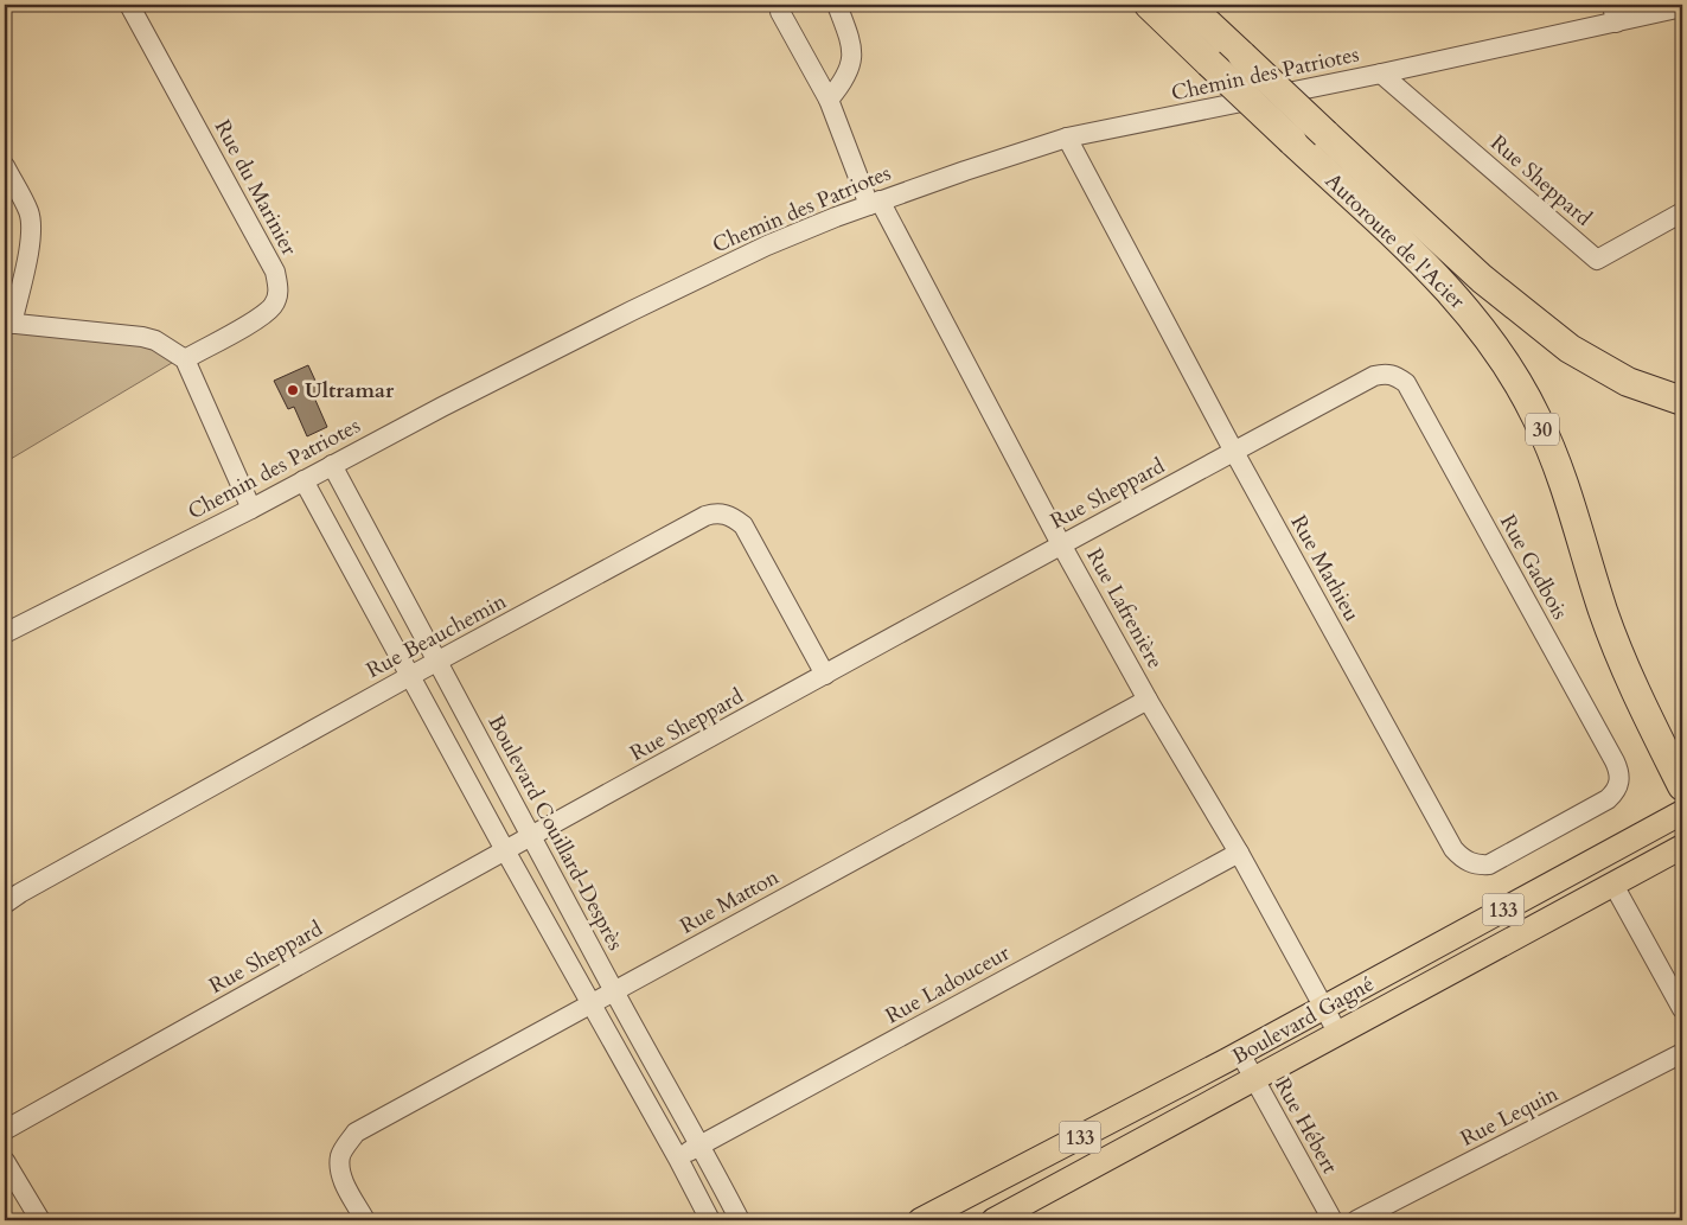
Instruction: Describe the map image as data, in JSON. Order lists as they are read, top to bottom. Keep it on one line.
{"streets":{"highway":["Autoroute de l'Acier","30"],"main road":["133","Boulevard Gagné"],"street":["Chemin des Patriotes","Rue Sheppard","Rue du Marinier","Rue Gadbois","Rue Mathieu","Rue Lafrenière","Rue Beauchemin","Boulevard Couillard-Desprès","Rue Matton","Rue Ladouceur","Rue Lequin","Rue Hébert"]},"crossings":[["Chemin des Patriotes","Rue Sheppard"],["Chemin des Patriotes","Rue Mathieu"],["Chemin des Patriotes","Rue Lafrenière"],["Chemin des Patriotes","Boulevard Couillard-Desprès"],["Rue Sheppard","Rue Gadbois"],["Rue Sheppard","Rue Mathieu"],["Rue Sheppard","Rue Lafrenière"],["Rue Sheppard","Rue Beauchemin"],["Rue Sheppard","Boulevard Couillard-Desprès"],["Rue Gadbois","Rue Mathieu"],["Rue Lafrenière","Rue Matton"],["Rue Lafrenière","Rue Ladouceur"],["Rue Lafrenière","Boulevard Gagné"],["Rue Beauchemin","Boulevard Couillard-Desprès"],["Boulevard Couillard-Desprès","Rue Matton"],["Boulevard Couillard-Desprès","Rue Ladouceur"],["Boulevard Gagné","Rue Hébert"]],"places":["Ultramar"]}
